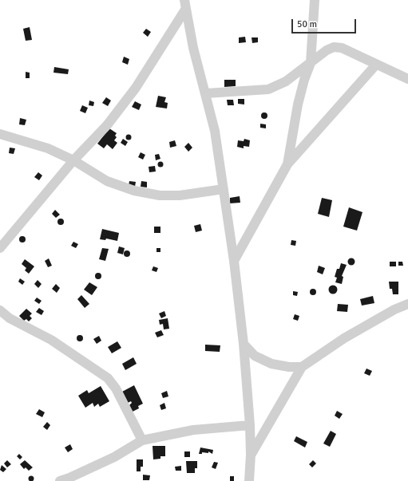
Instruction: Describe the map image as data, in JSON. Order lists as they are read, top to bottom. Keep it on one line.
{"scale_bar":"50 m"}
